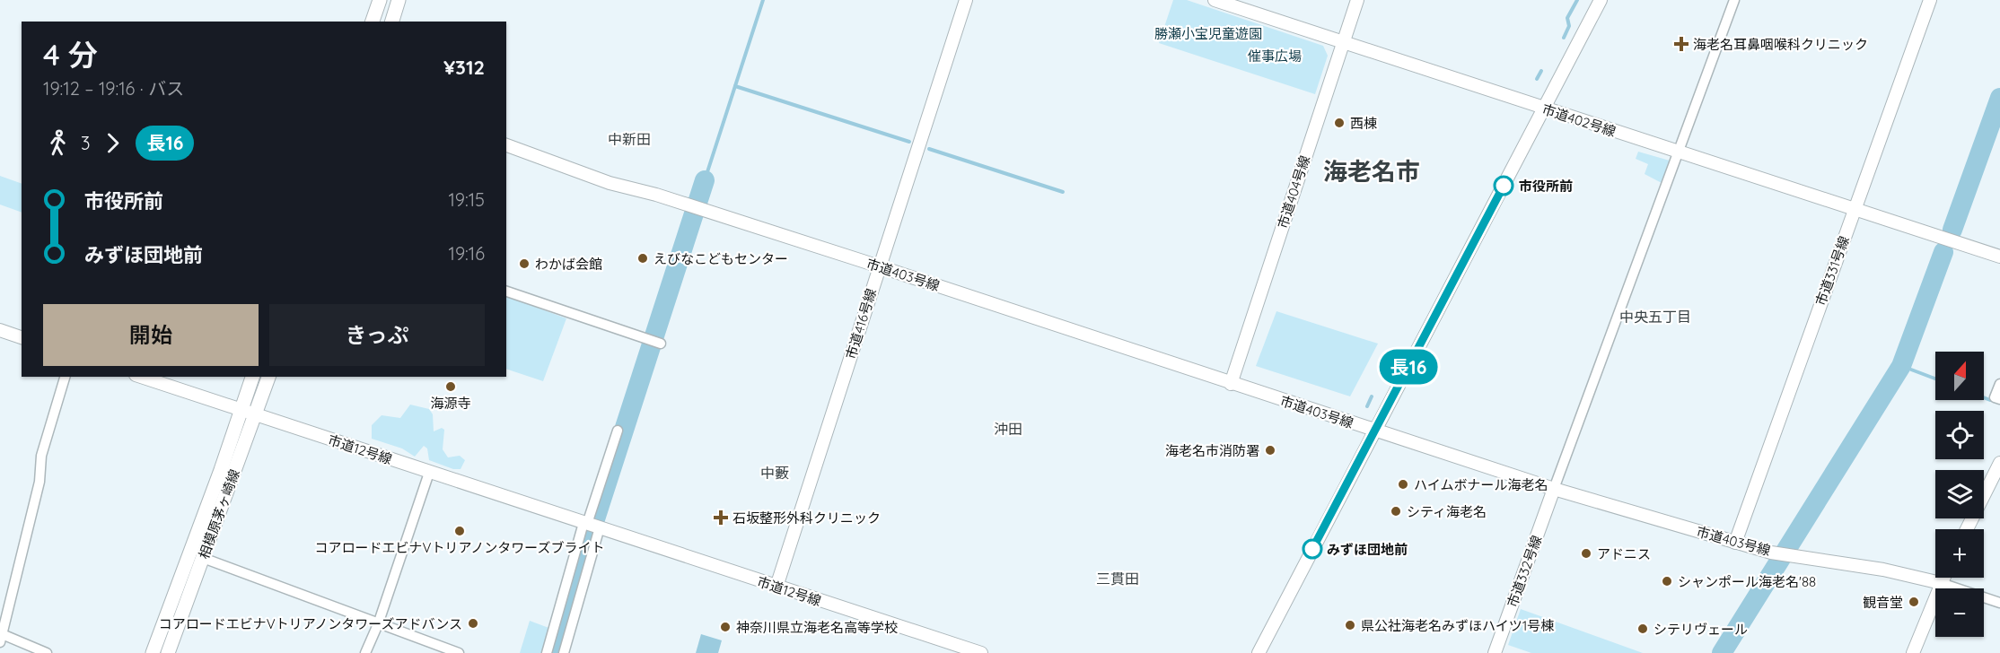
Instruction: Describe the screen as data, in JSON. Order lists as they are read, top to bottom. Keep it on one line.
{"streets":{"main road":["相模原茅ヶ崎線"],"street":["市道402号線","市道404号線","市道331号線","市道403号線","市道416号線","市道12号線","市道332号線"]},"crossings":[["市道402号線","市道404号線"],["市道402号線","市道331号線"],["市道404号線","市道403号線"],["市道331号線","市道403号線"],["市道403号線","市道416号線"],["市道403号線","市道332号線"],["市道416号線","市道12号線"],["市道12号線","相模原茅ヶ崎線"]],"districts":["中新田","海老名市","中央五丁目","沖田","中藪","三貫田"],"parks":["勝瀬小宝児童遊園","催事広場"],"places":{"health":["海老名耳鼻咽喉科クリニック","石坂整形外科クリニック"],"other":["西棟","市役所前","えびなこどもセンター","わかば会館","海源寺","海老名市消防署","ハイムボナール海老名","シティ海老名","コアロードエビナVトリアノンタワーズブライト","みずほ団地前","アドニス","シャンポール海老名'88","観音堂","コアロードエビナVトリアノンタワーズアドバンス","県公社海老名みずほハイツ1号棟","神奈川県立海老名高等学校","シテリヴェール"]},"lines":["bus line 長16"],"north":"top","page":{"on_map":"長16","heading":["4 分","19:12 – 19:16 · バス","¥312"],"legs":["3","長16"],"list":[{"name":"市役所前","value":"19:15"},{"name":"みずほ団地前","value":"19:16"}],"buttons":["開始","きっぷ"],"map_buttons":["+","−"]}}
